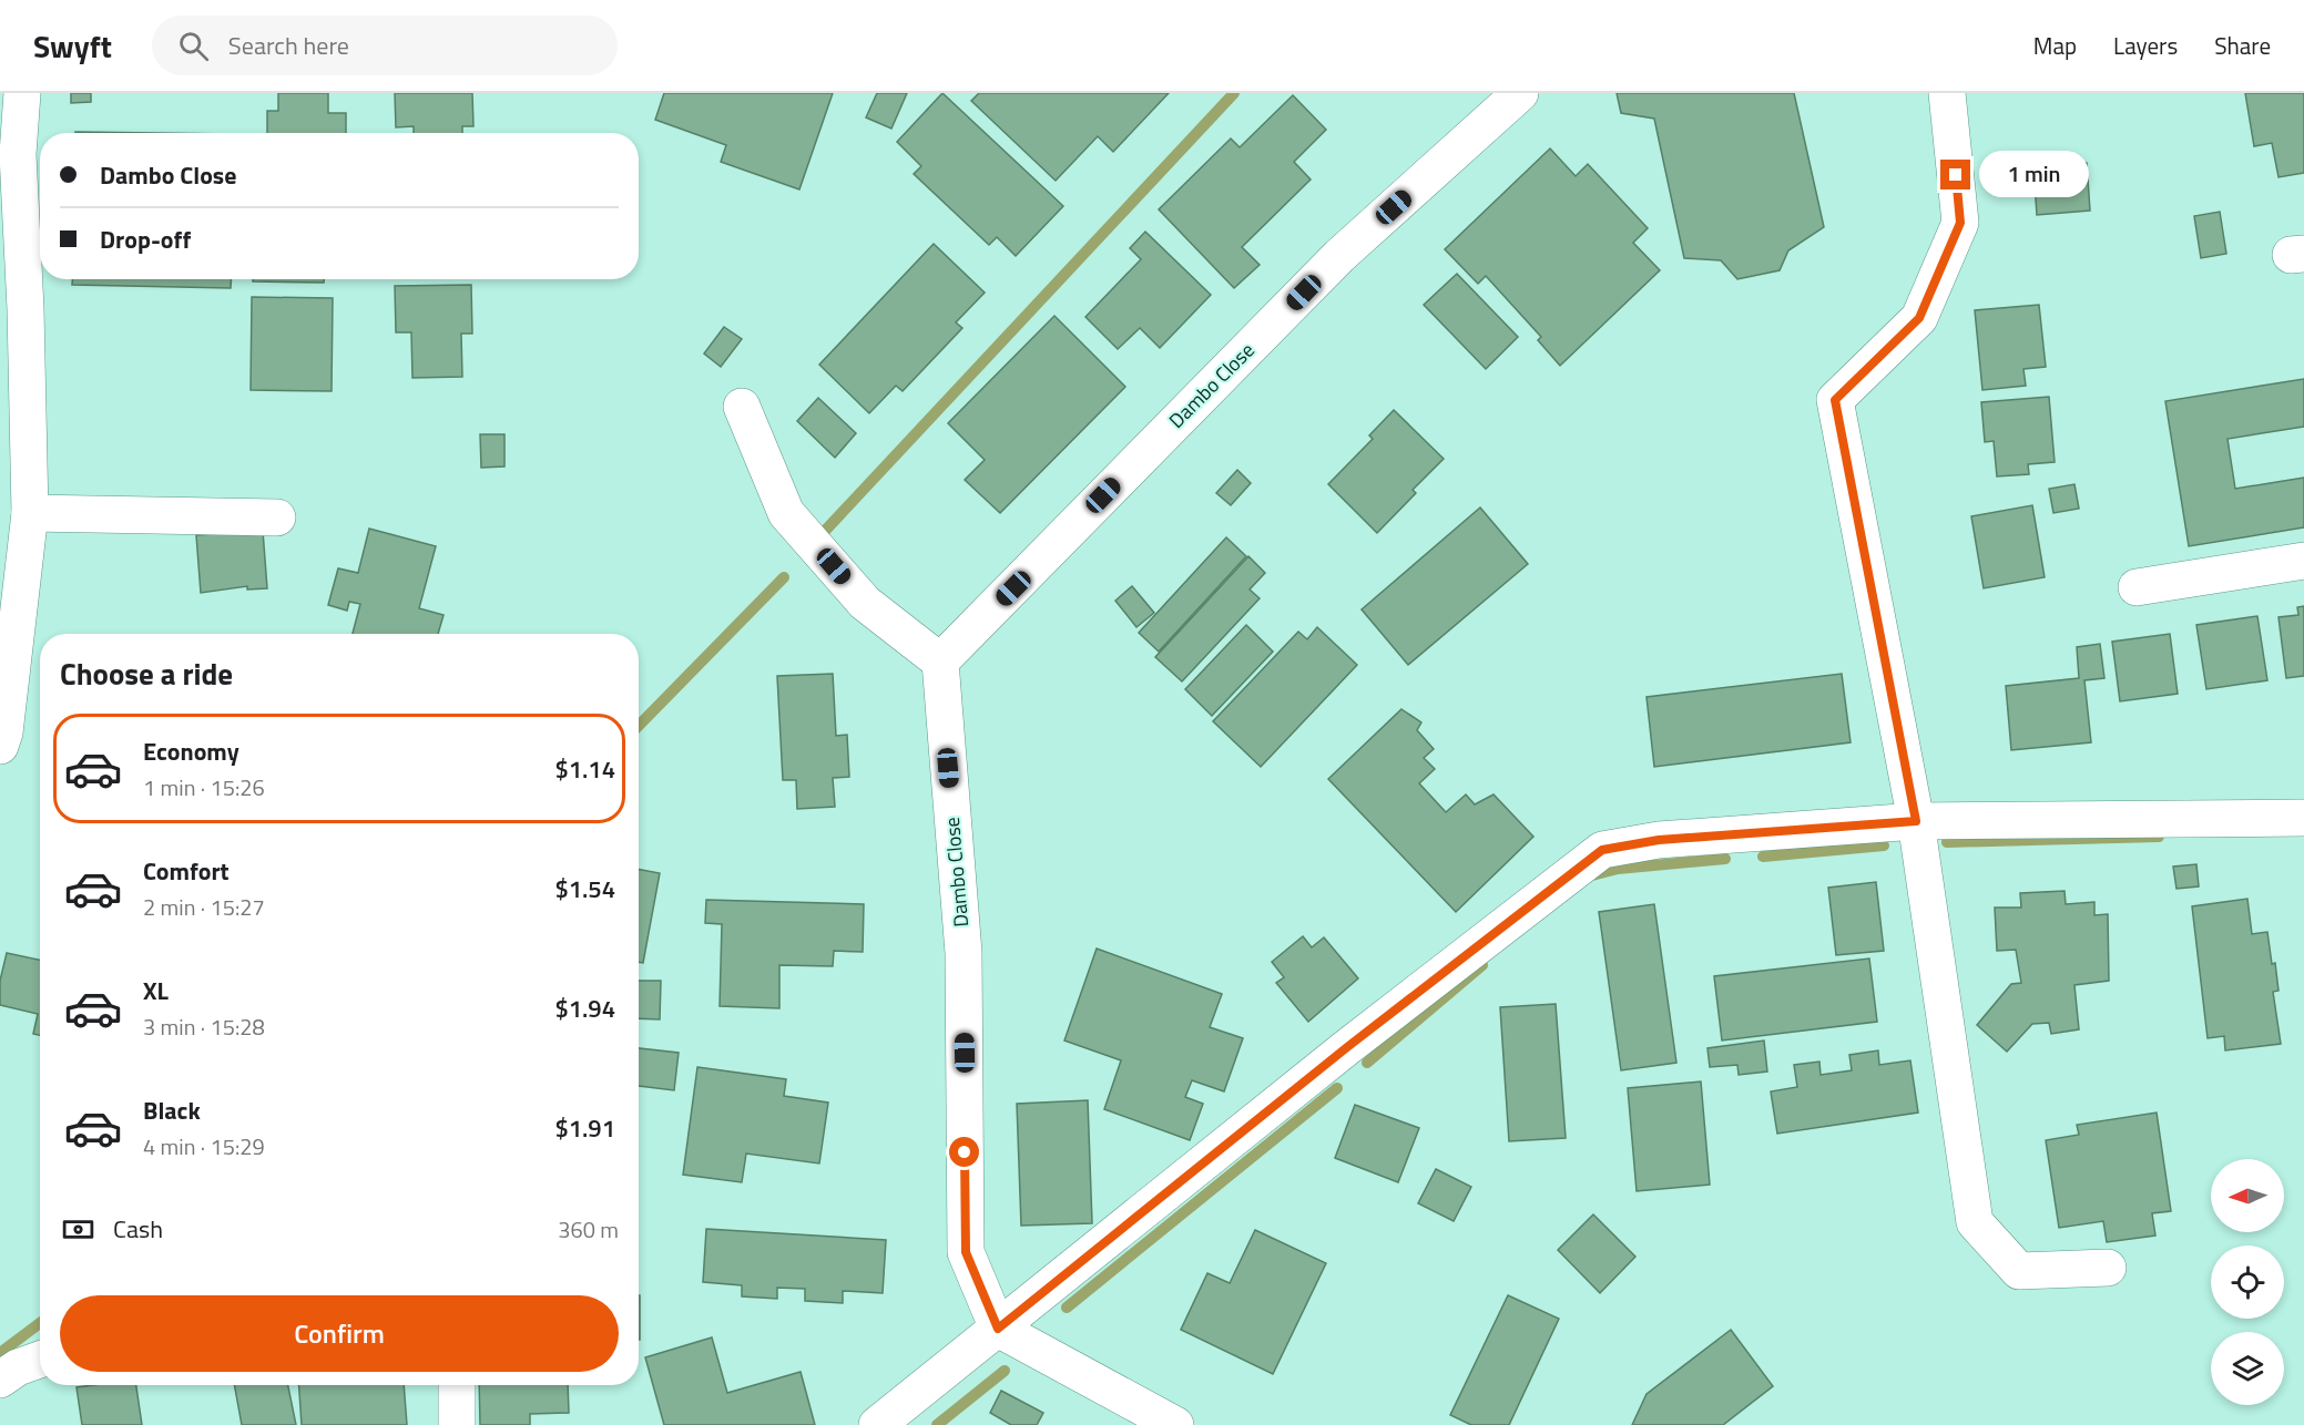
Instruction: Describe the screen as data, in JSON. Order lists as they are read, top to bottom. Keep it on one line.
{"streets":{"street":["Dambo Close"]},"north":"left","page":{"header":"Swyft","search":"Search here","nav":["Map","Layers","Share"],"banner":["Dambo Close","Drop-off"],"bubble":"1 min","heading":"Choose a ride","list":[{"name":"Economy","note":"1 min · 15:26","value":"$1.14"},{"name":"Comfort","note":"2 min · 15:27","value":"$1.54"},{"name":"XL","note":"3 min · 15:28","value":"$1.94"},{"name":"Black","note":"4 min · 15:29","value":"$1.91"}],"pay":["Cash","360 m"],"buttons":"Confirm"}}
